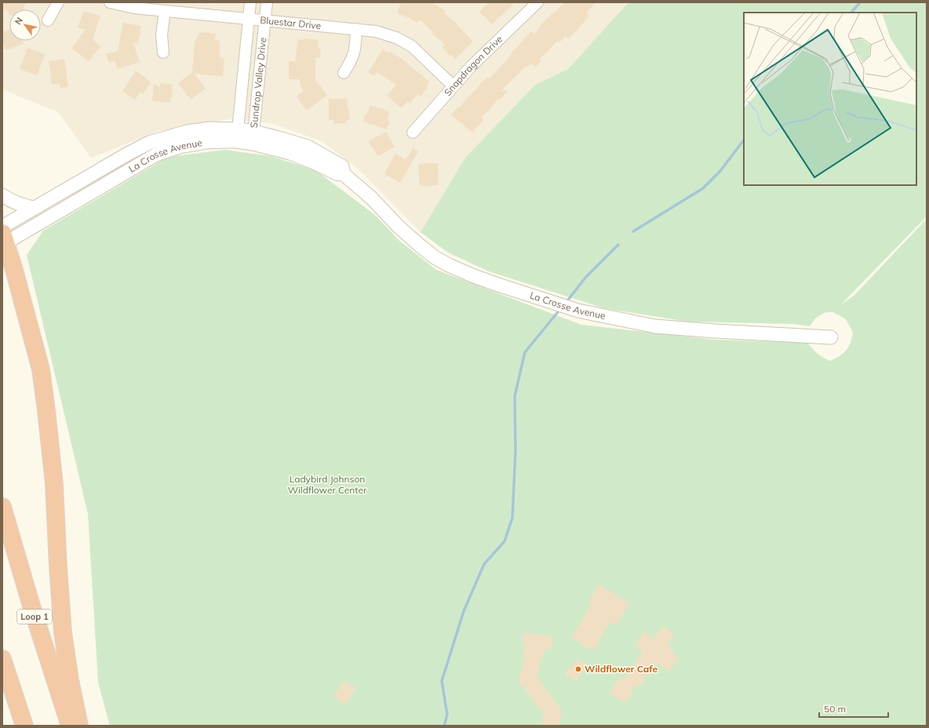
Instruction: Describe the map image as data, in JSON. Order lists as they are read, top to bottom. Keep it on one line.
{"streets":{"highway":["Loop 1"],"street":["Bluestar Drive","Snapdragon Drive","Sundrop Valley Drive","La Crosse Avenue"]},"crossings":[["Bluestar Drive","Snapdragon Drive"],["Bluestar Drive","Sundrop Valley Drive"],["Sundrop Valley Drive","La Crosse Avenue"]],"parks":["Ladybird Johnson Wildflower Center"],"places":["Wildflower Cafe"],"scale_bar":"50 m","north":"top left"}
